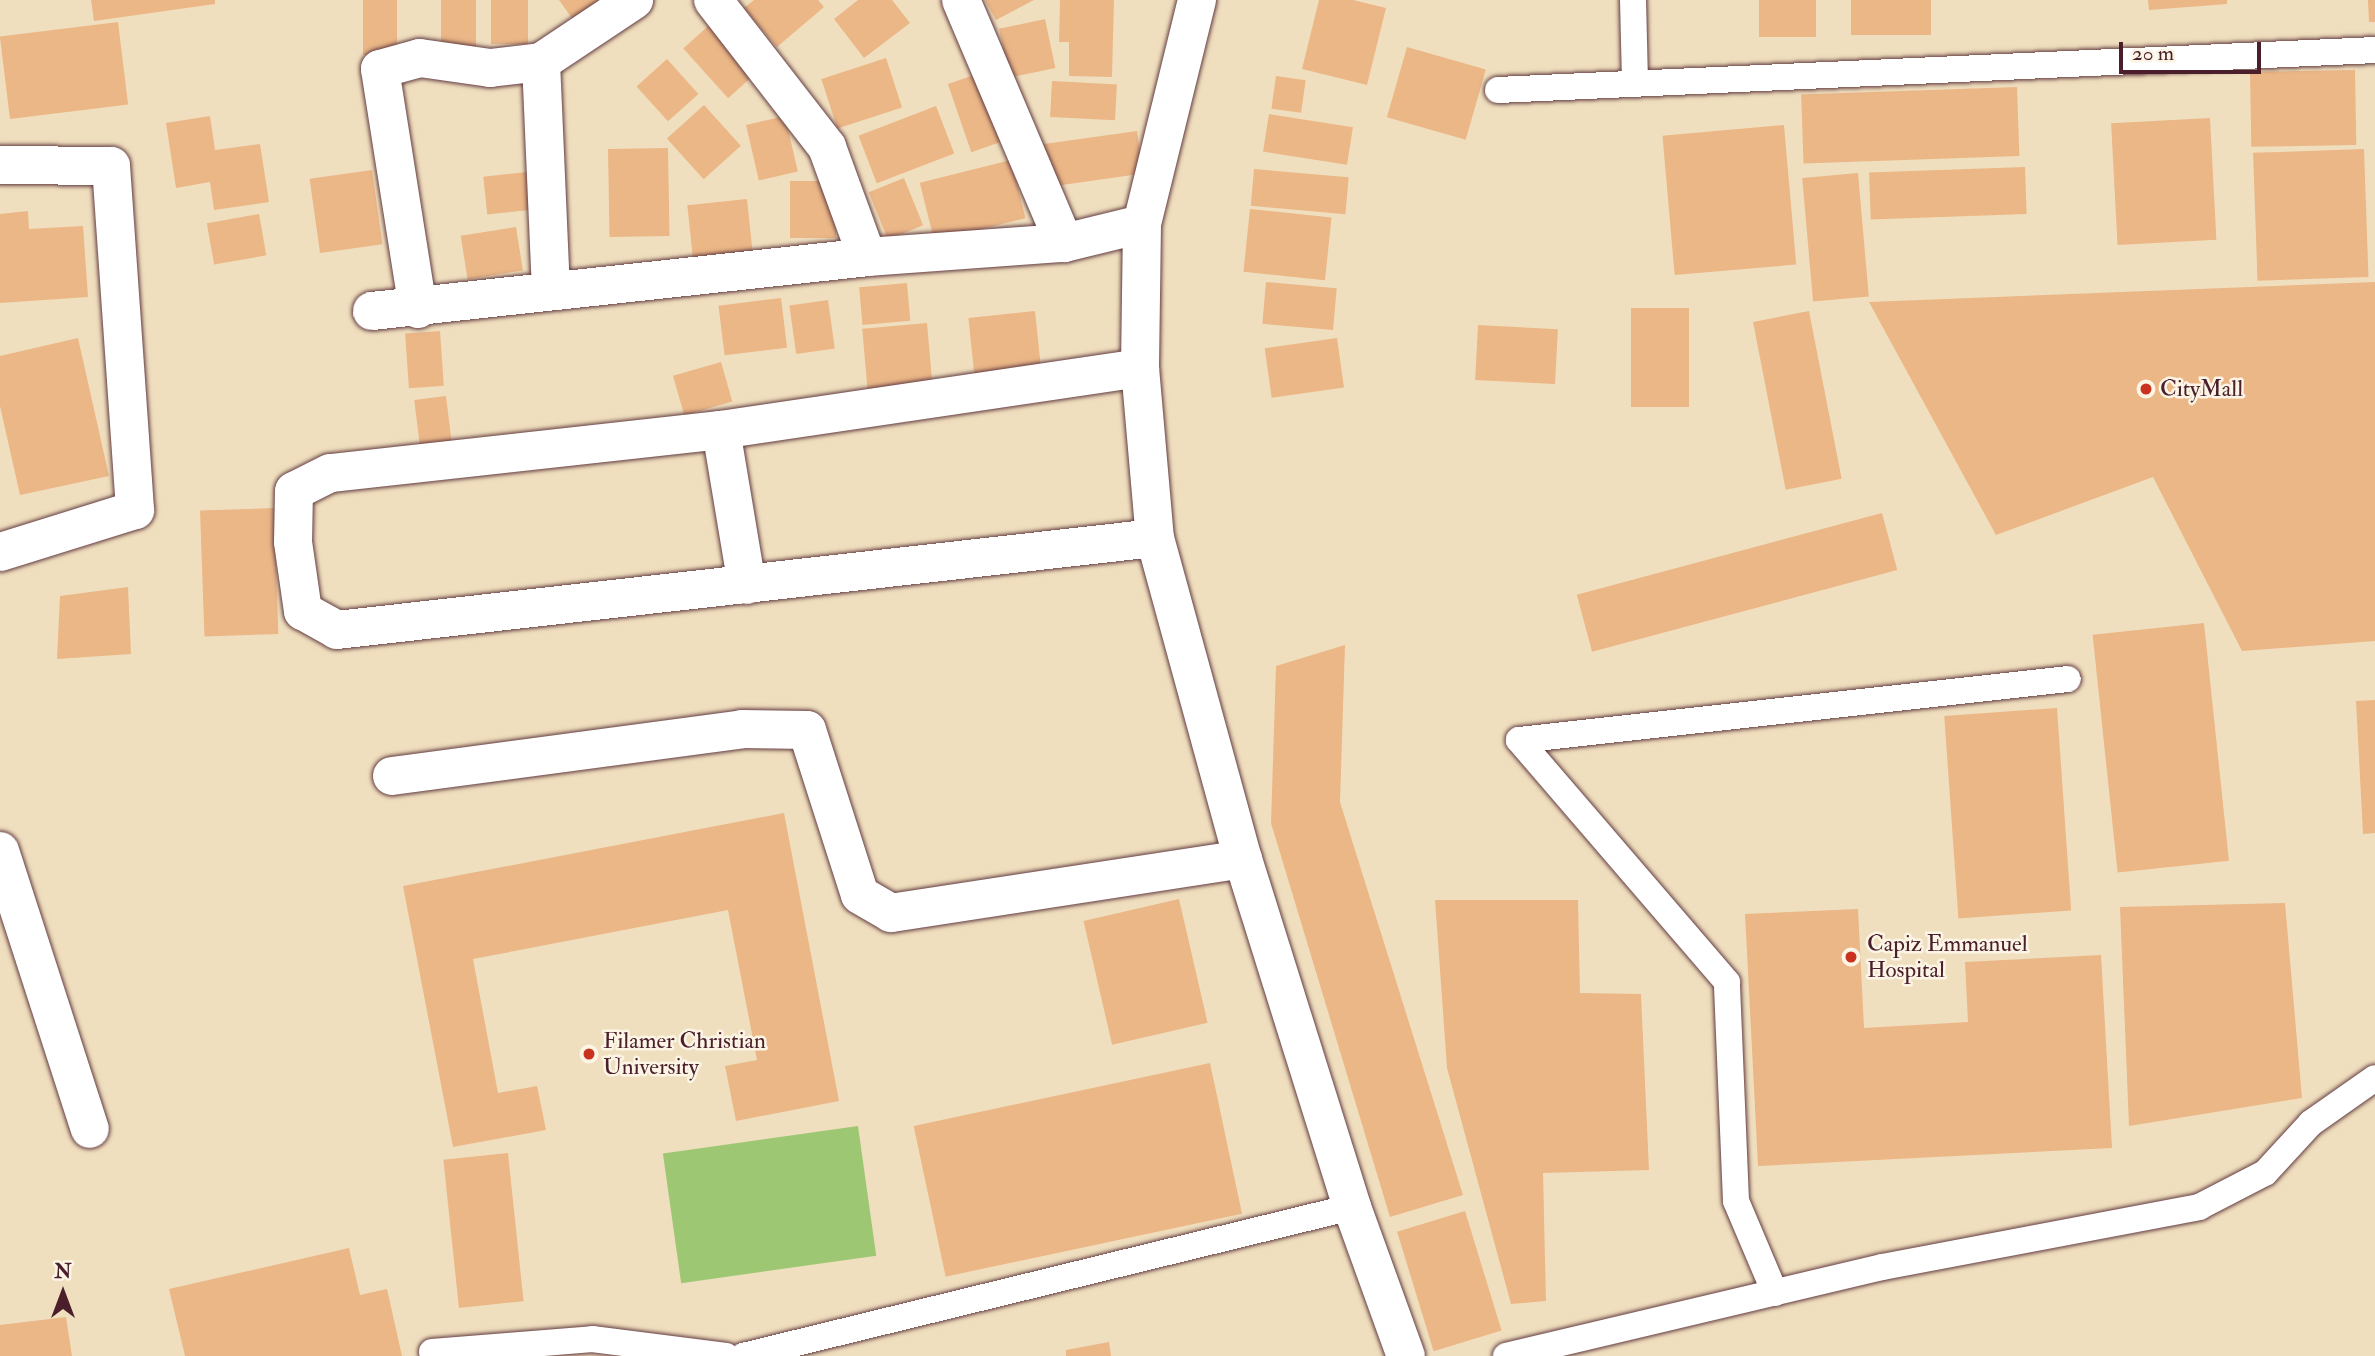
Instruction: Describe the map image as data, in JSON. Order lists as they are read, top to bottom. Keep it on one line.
{"places":["CityMall","Capiz Emmanuel Hospital","Filamer Christian University"],"scale_bar":"20 m","north":"top"}
